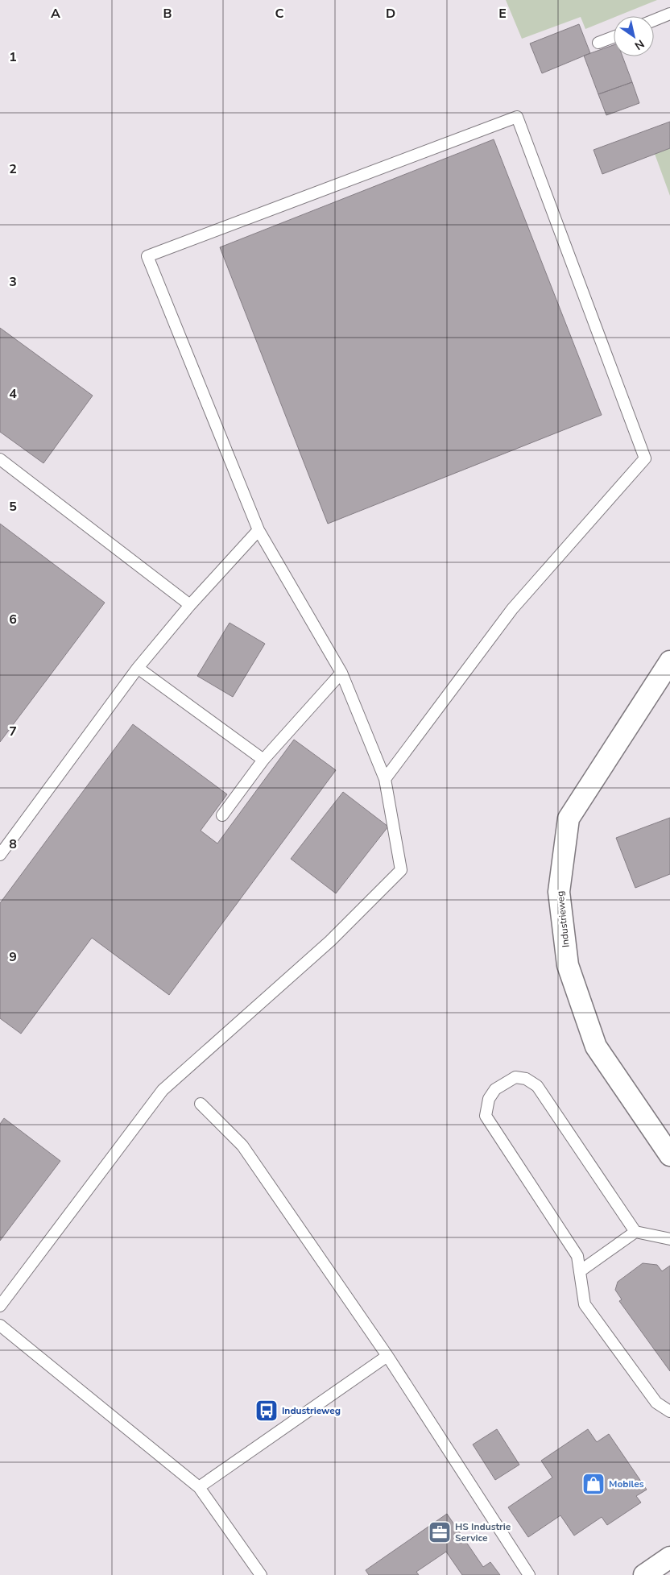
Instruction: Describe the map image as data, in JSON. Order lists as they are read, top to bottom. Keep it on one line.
{"streets":{"street":["Industrieweg"]},"places":{"bus stop":["Industrieweg"],"shop":["Mobiles"],"office":["HS Industrie Service"]},"north":"bottom right","grid":{"columns":["A","B","C","D","E"],"rows":["1","2","3","4","5","6","7","8","9"]}}
